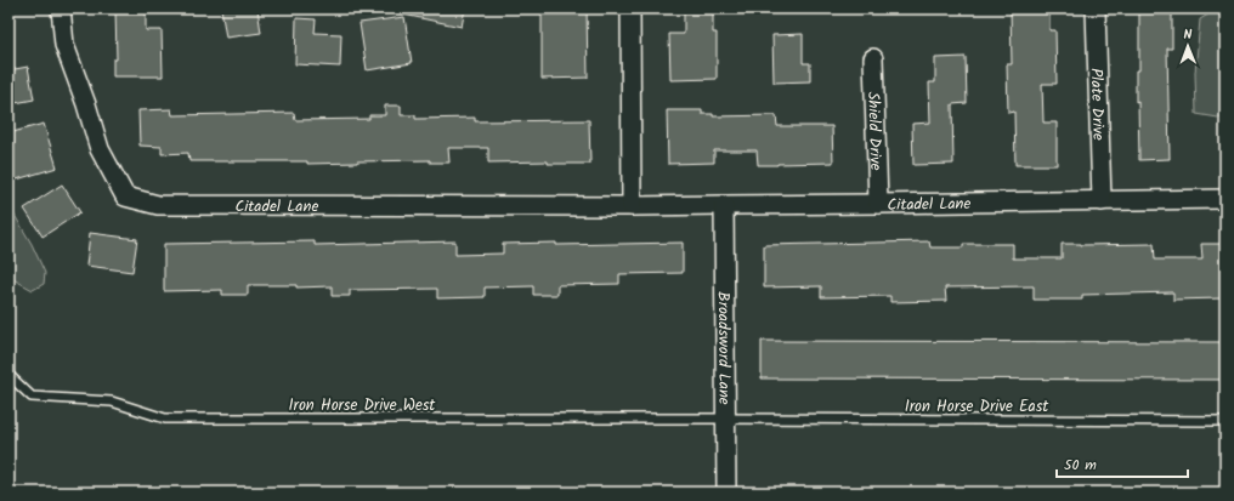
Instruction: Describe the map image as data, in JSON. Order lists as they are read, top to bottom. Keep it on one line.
{"streets":{"street":["Plate Drive","Shield Drive","Citadel Lane","Broadsword Lane"],"lane":["Iron Horse Drive West","Iron Horse Drive East"]},"crossings":[["Plate Drive","Citadel Lane"],["Shield Drive","Citadel Lane"],["Citadel Lane","Broadsword Lane"],["Broadsword Lane","Iron Horse Drive West"],["Broadsword Lane","Iron Horse Drive East"],["Iron Horse Drive West","Iron Horse Drive East"]],"scale_bar":"50 m","north":"top"}
